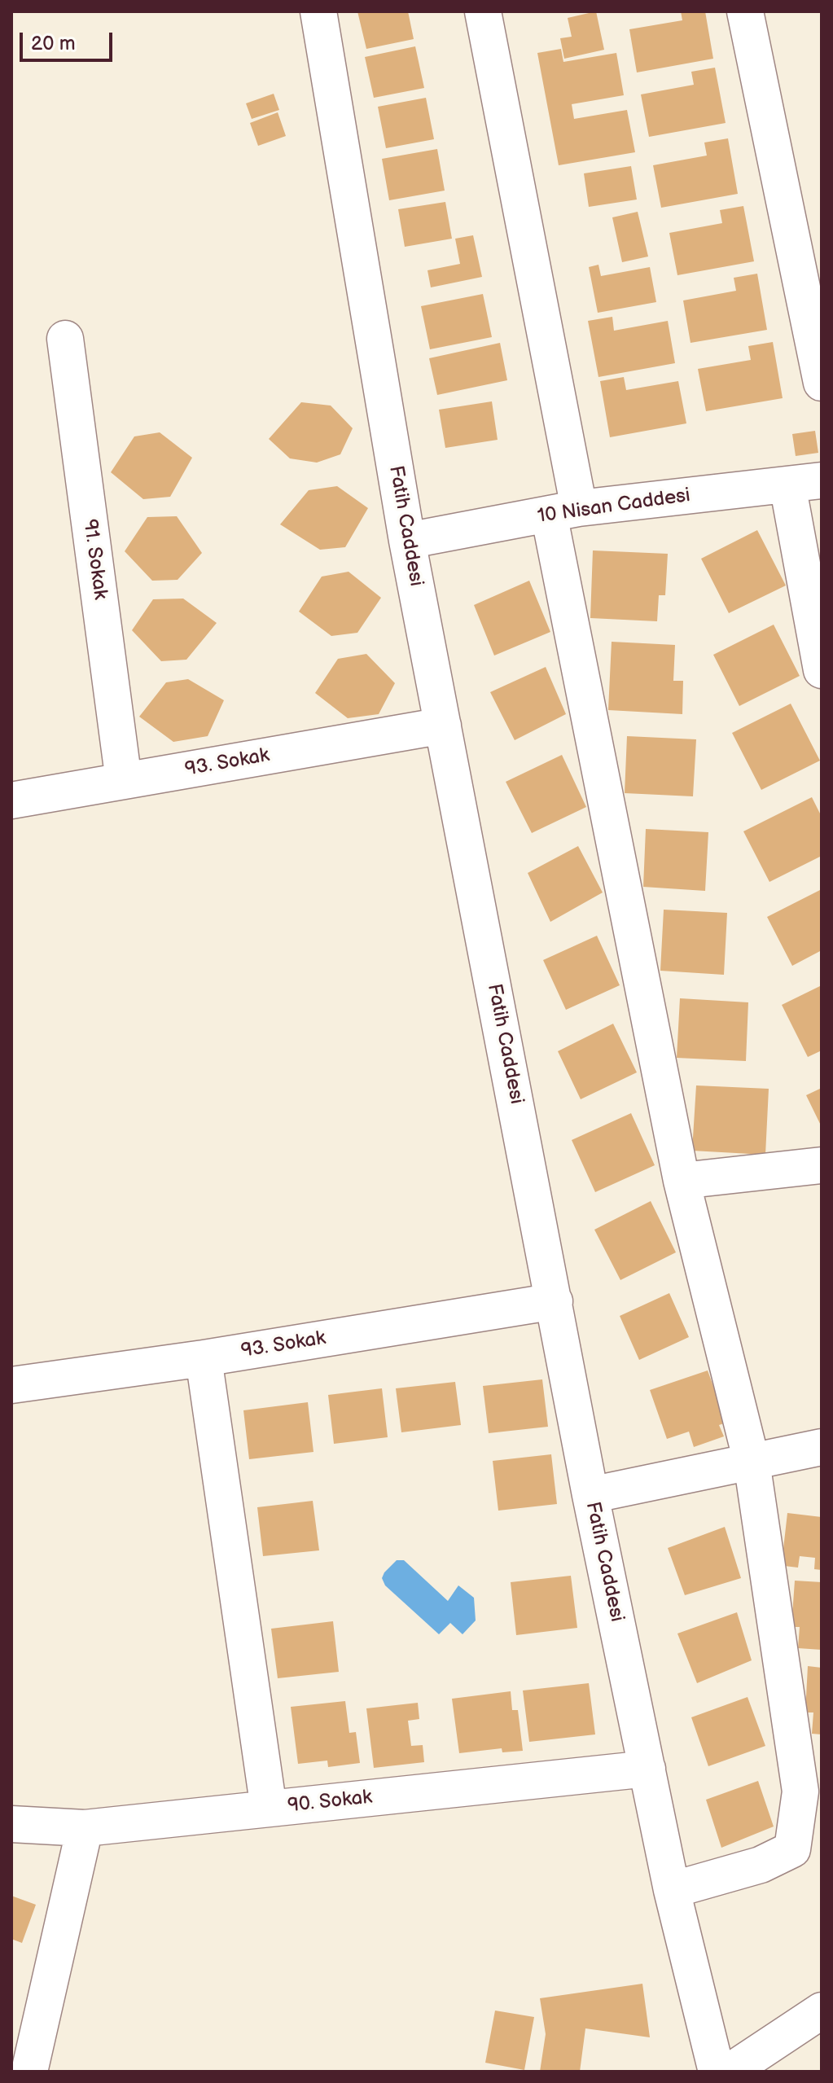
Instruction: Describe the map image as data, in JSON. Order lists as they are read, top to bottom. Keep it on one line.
{"streets":{"street":["10 Nisan Caddesi","Fatih Caddesi","91. Sokak","93. Sokak","90. Sokak"]},"crossings":[["10 Nisan Caddesi","Fatih Caddesi"],["Fatih Caddesi","93. Sokak"],["Fatih Caddesi","90. Sokak"],["91. Sokak","93. Sokak"]],"scale_bar":"20 m"}
